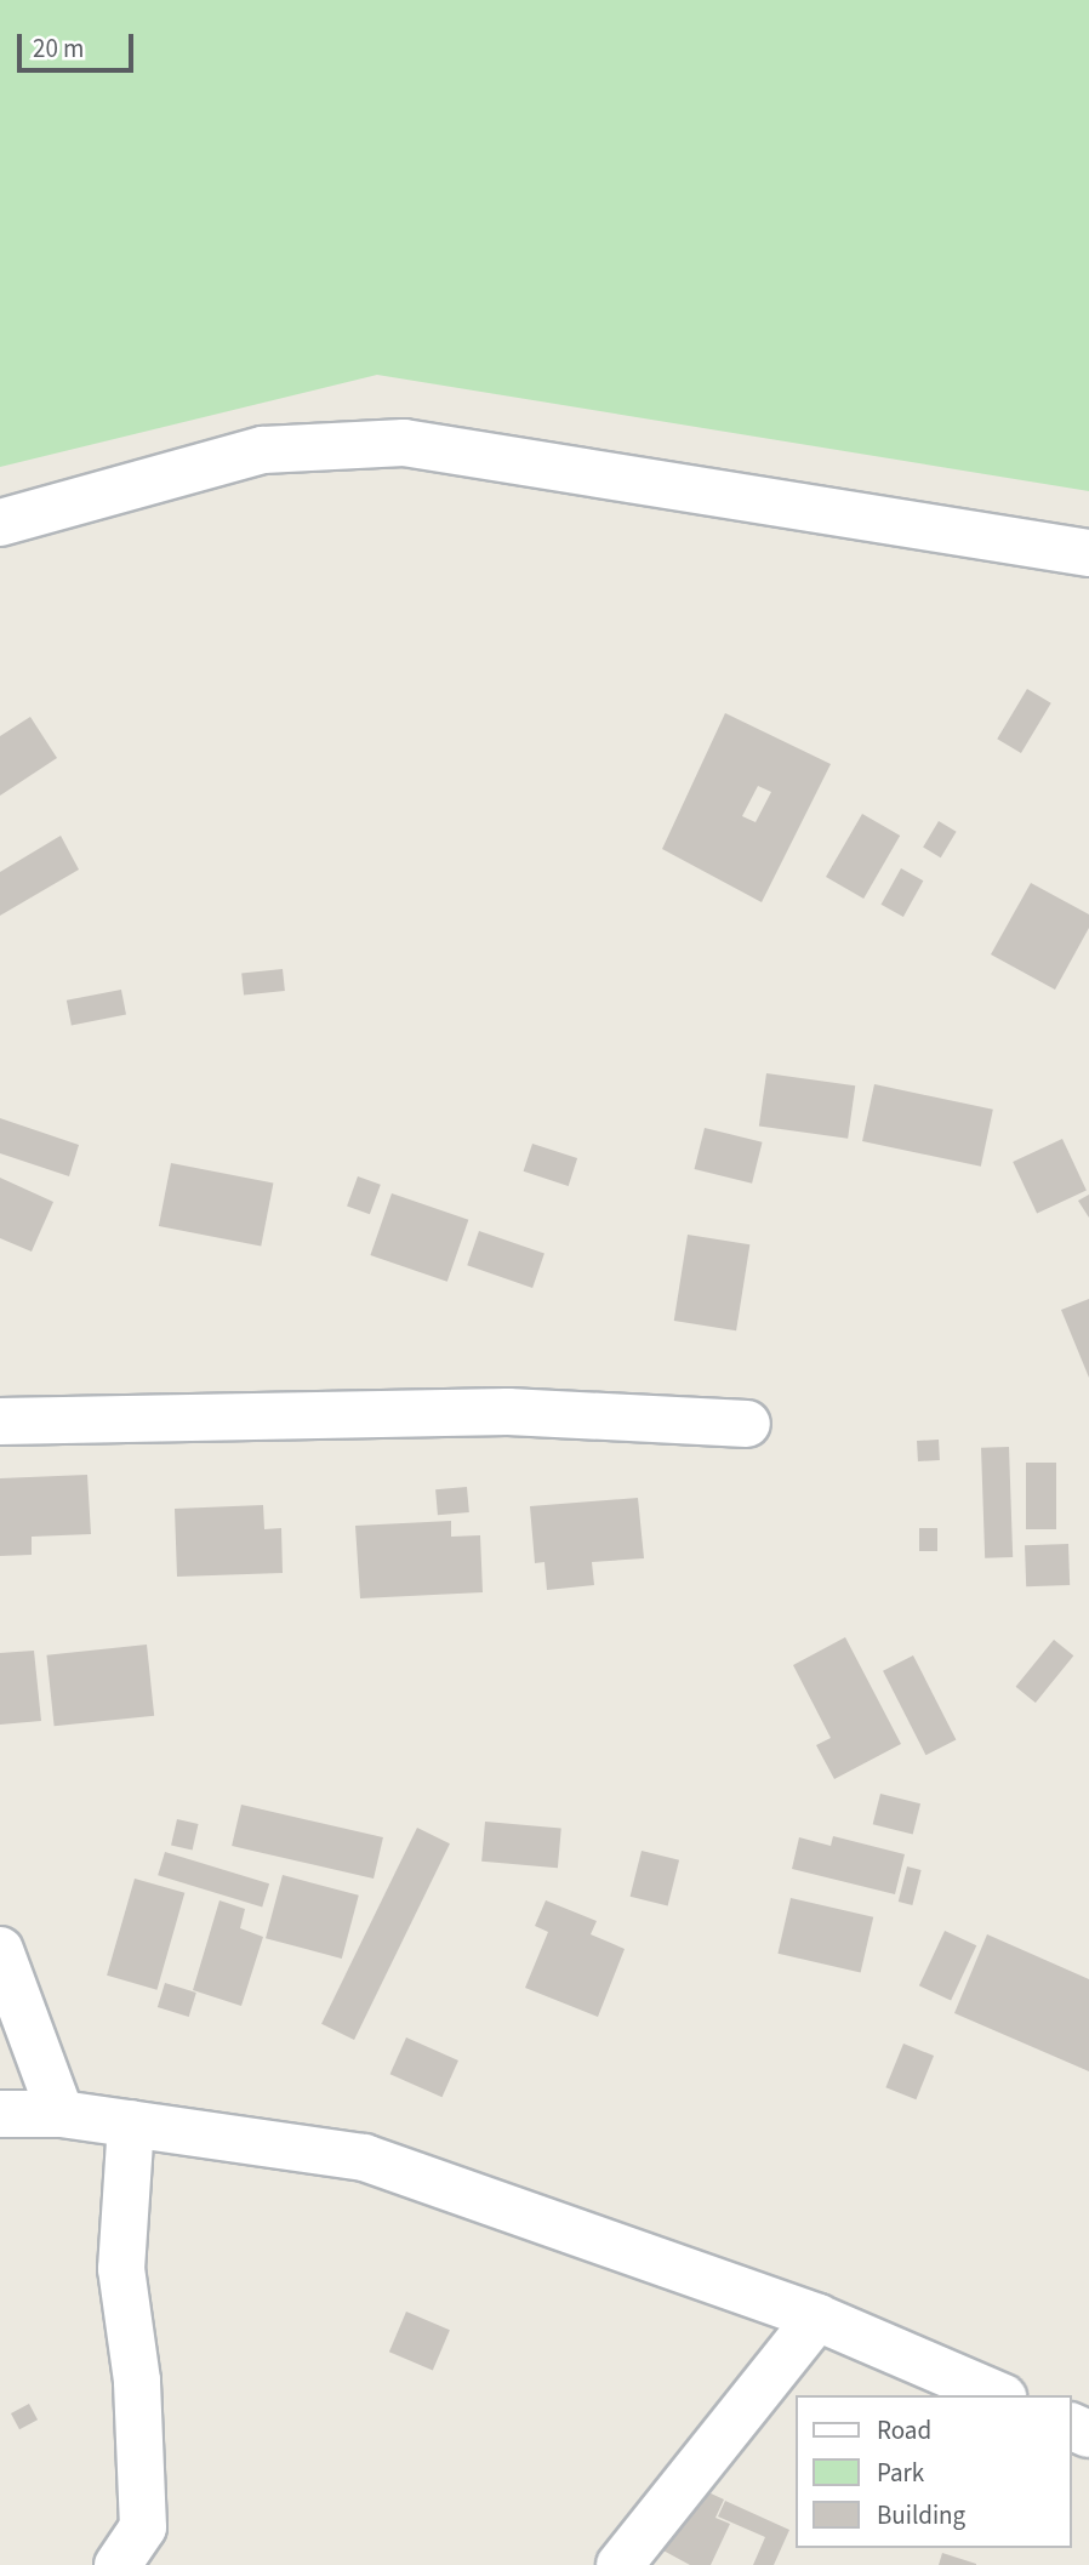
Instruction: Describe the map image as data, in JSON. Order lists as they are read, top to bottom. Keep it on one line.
{"legend":["Road","Park","Building"],"scale_bar":"20 m"}
